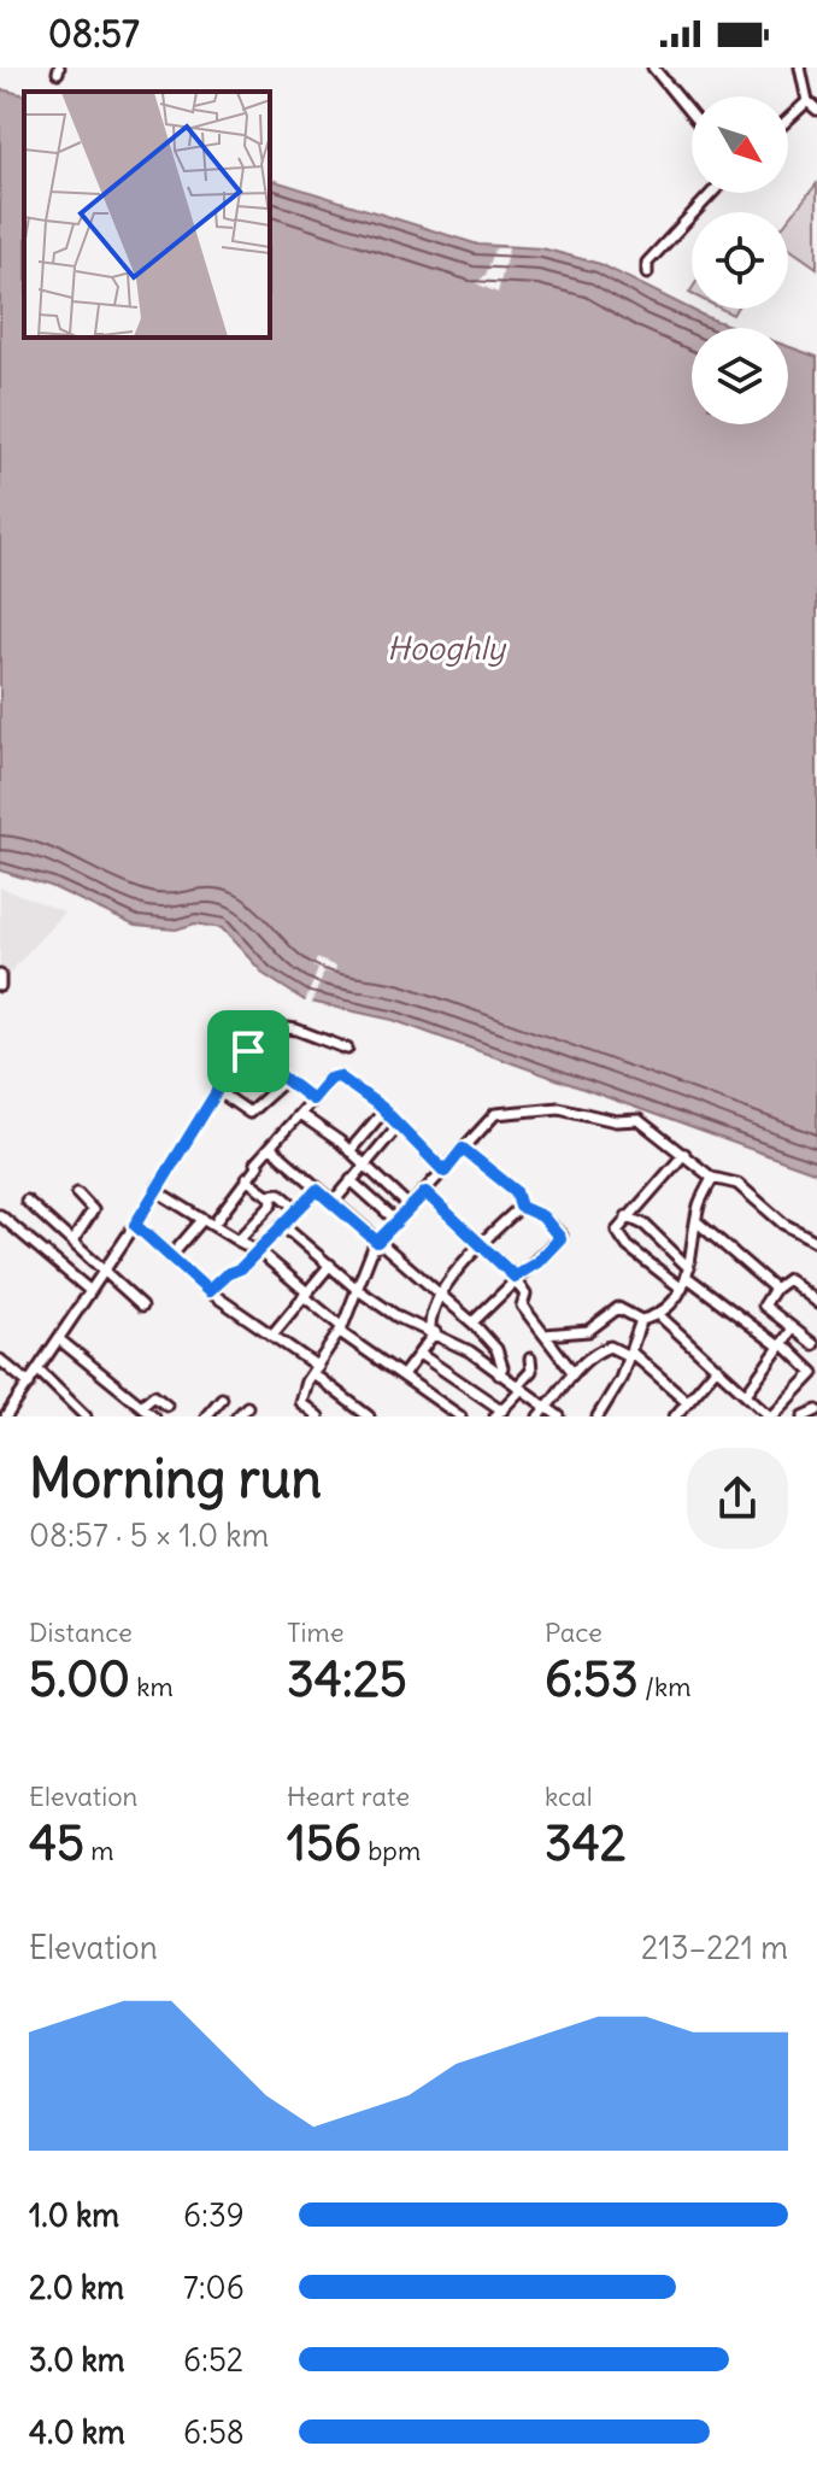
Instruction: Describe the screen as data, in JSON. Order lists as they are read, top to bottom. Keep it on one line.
{"water":["Hooghly"],"north":"bottom right","page":{"status":"08:57","heading":["Morning run","08:57 · 5 × 1.0 km"],"stats":[["Distance","5.00 km"],["Time","34:25"],["Pace","6:53 /km"],["Elevation","45 m"],["Heart rate","156 bpm"],["kcal","342"]],"chart":["Elevation","213–221 m"],"list":[{"name":"1.0 km","note":"6:39"},{"name":"2.0 km","note":"7:06"},{"name":"3.0 km","note":"6:52"},{"name":"4.0 km","note":"6:58"}]}}
